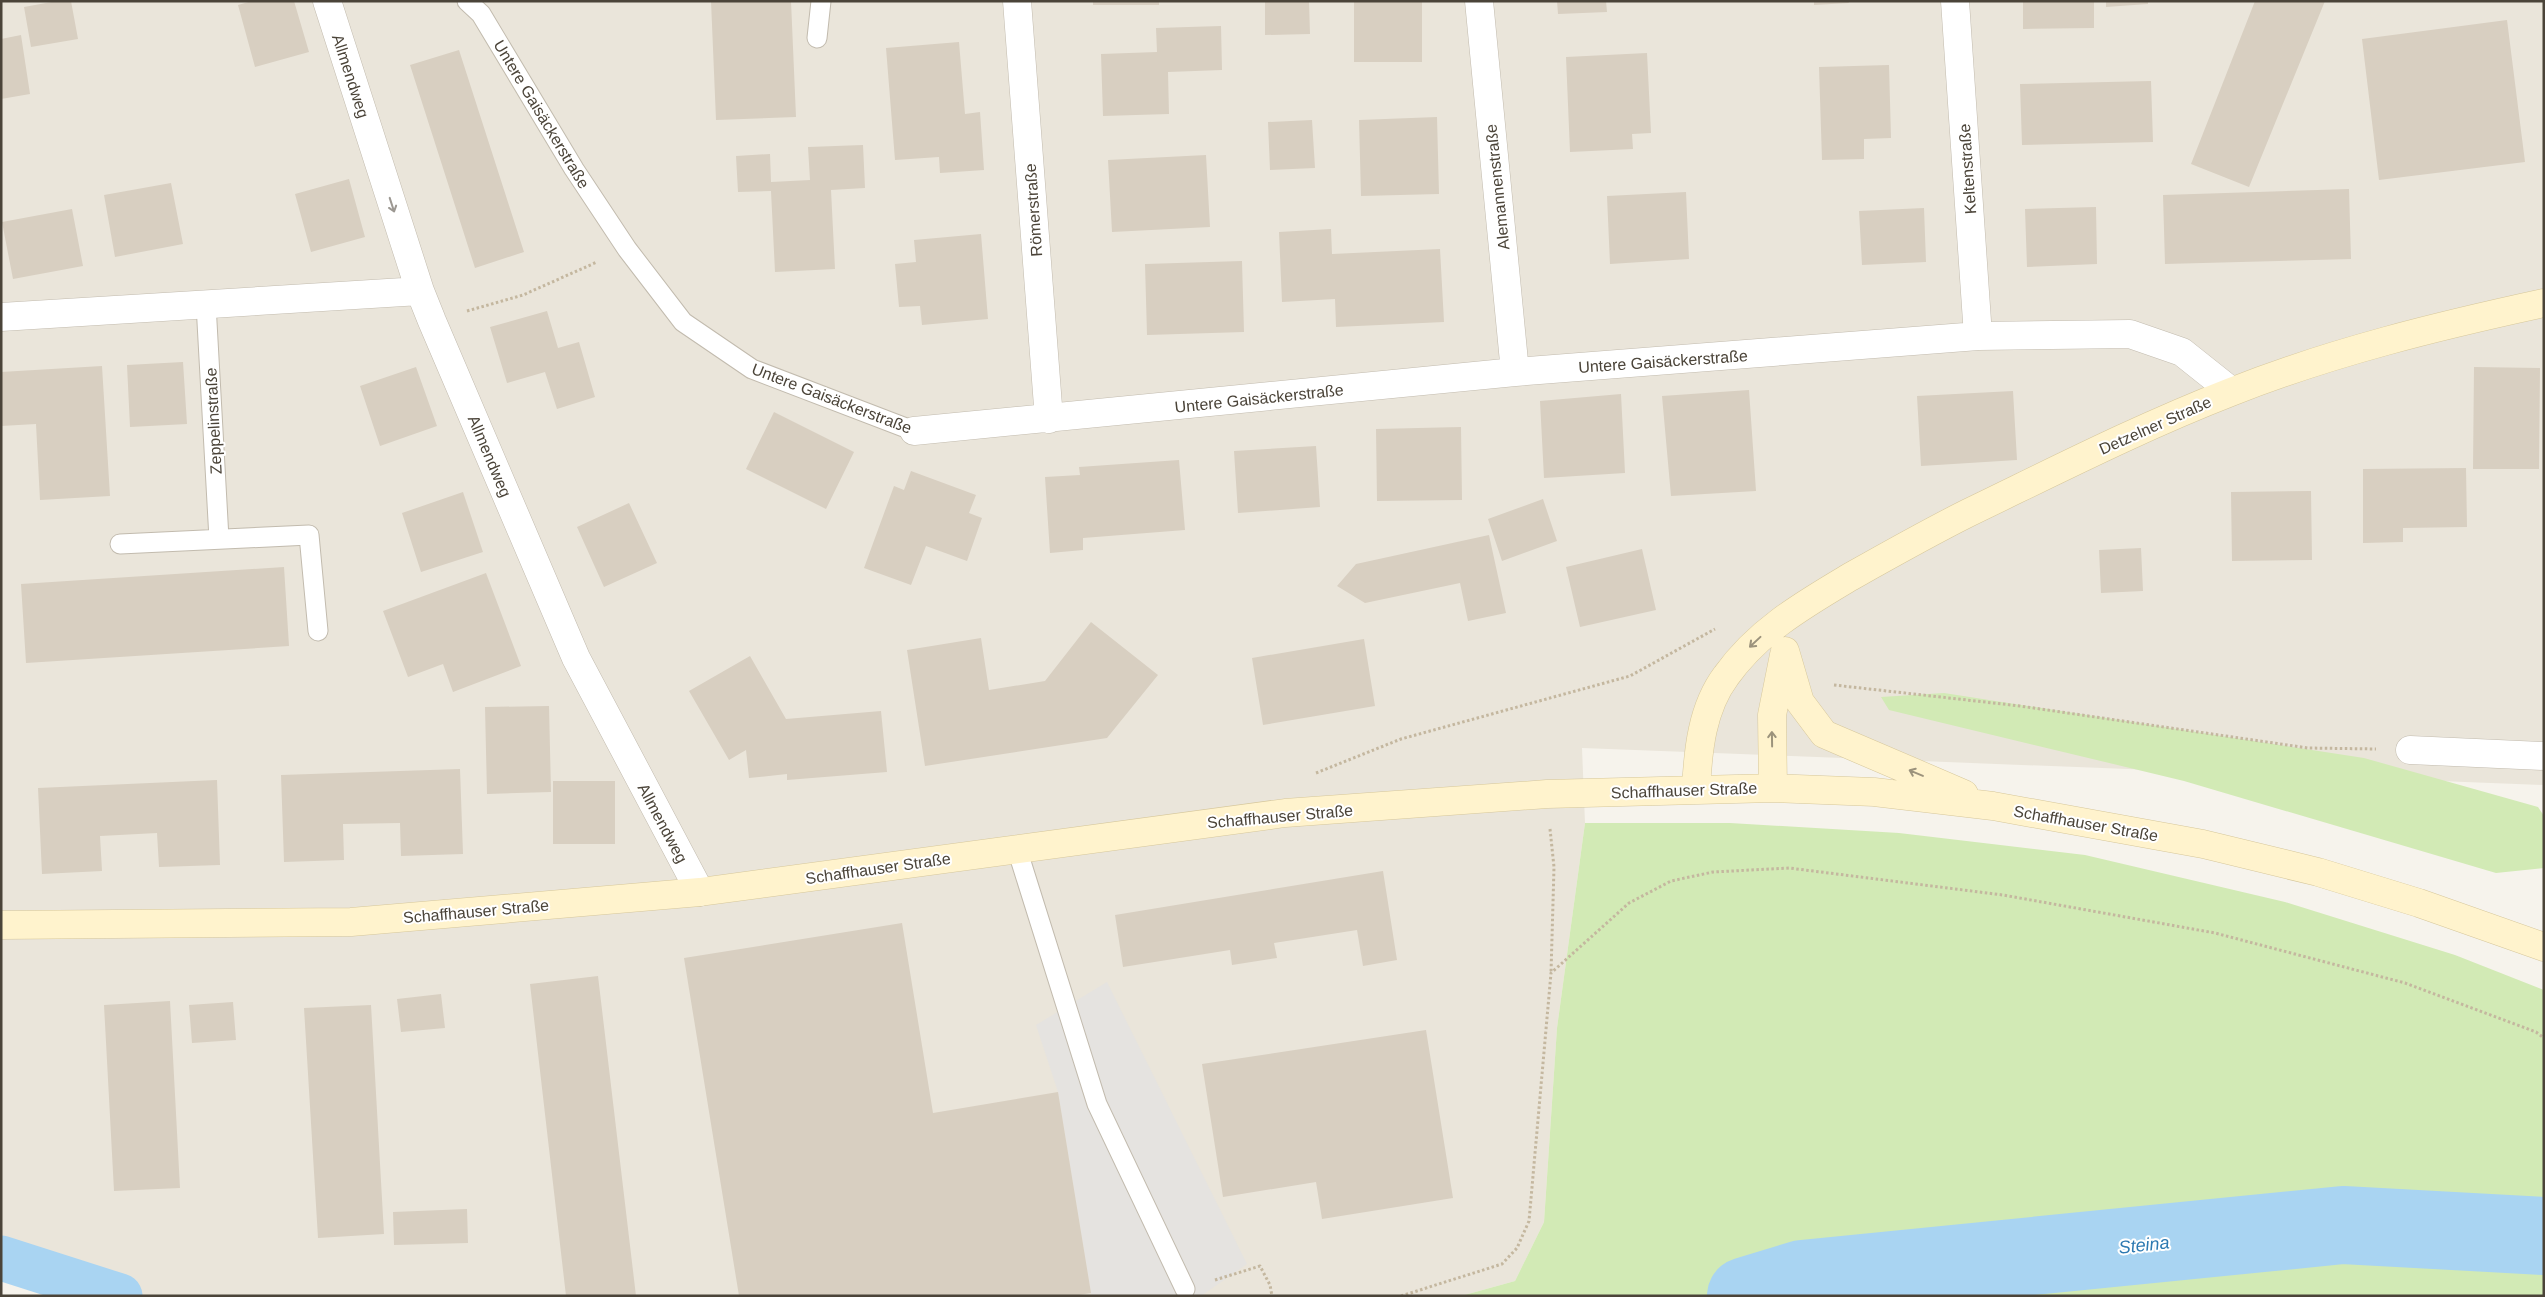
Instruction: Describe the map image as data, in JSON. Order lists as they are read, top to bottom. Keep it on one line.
{"streets":{"main road":["Detzelner Straße","Schaffhauser Straße"],"street":["Allmendweg","Untere Gaisäckerstraße","Keltenstraße","Alemannenstraße","Römerstraße"],"lane":["Zeppelinstraße"]},"crossings":[["Allmendweg","Schaffhauser Straße"],["Untere Gaisäckerstraße","Keltenstraße"],["Untere Gaisäckerstraße","Alemannenstraße"],["Untere Gaisäckerstraße","Römerstraße"],["Untere Gaisäckerstraße","Detzelner Straße"],["Detzelner Straße","Schaffhauser Straße"]],"water":["Steina"]}
